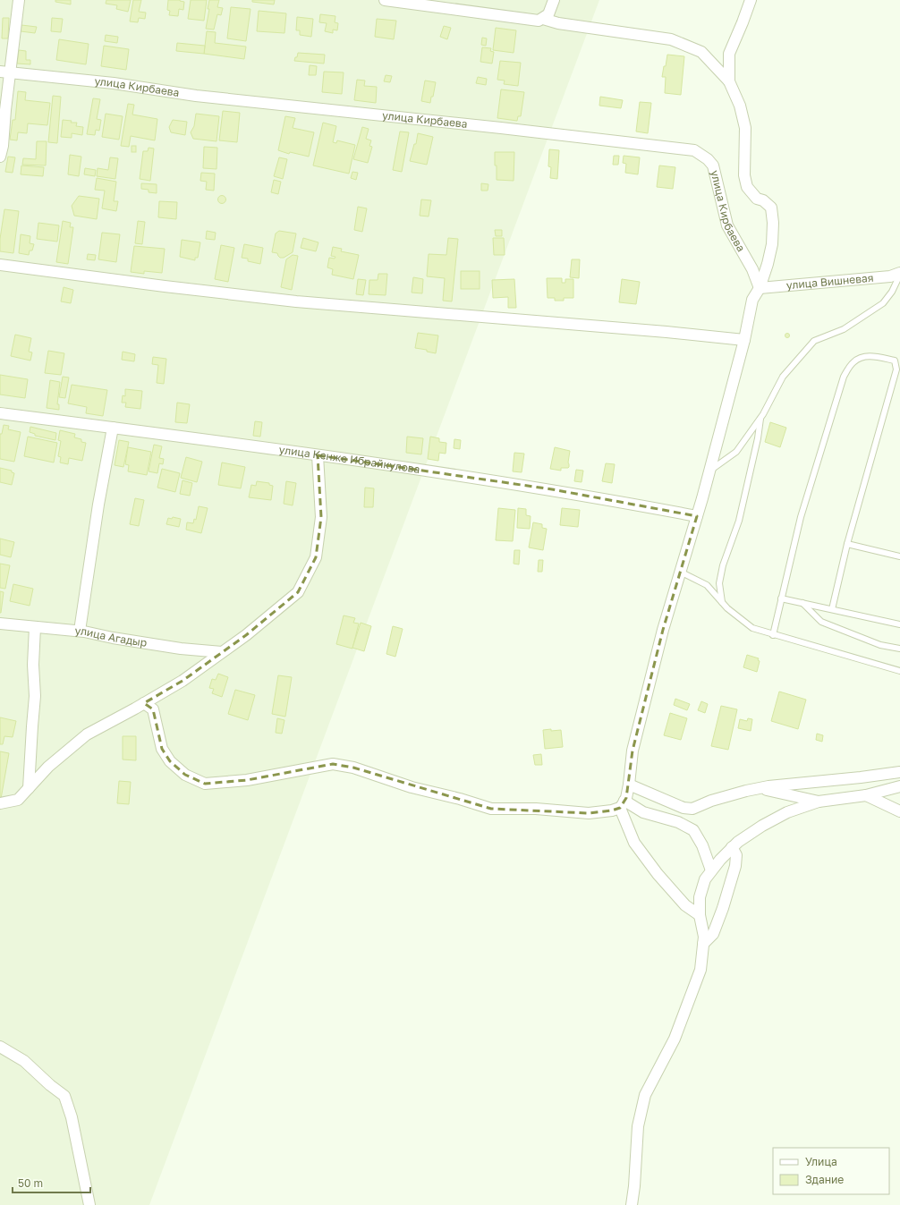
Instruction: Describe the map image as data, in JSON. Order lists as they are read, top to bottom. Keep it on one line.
{"streets":{"street":["улица Кирбаева","улица Вишневая","улица Кенже Ибрайкулова","улица Агадыр"]},"crossings":[["улица Кирбаева","улица Вишневая"]],"legend":["Улица","Здание"],"scale_bar":"50 m"}
